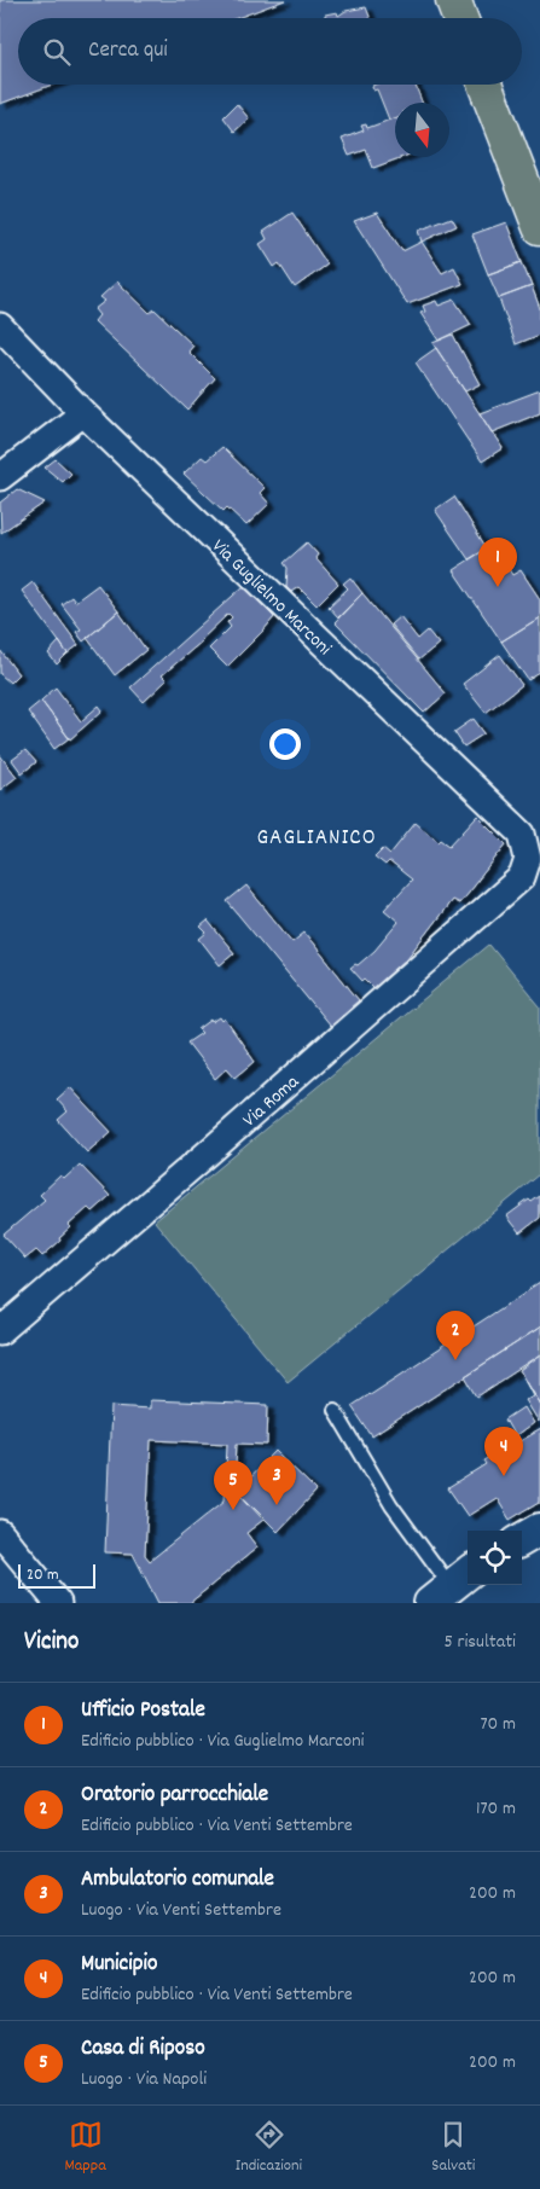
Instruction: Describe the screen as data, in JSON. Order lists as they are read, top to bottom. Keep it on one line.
{"streets":{"street":["Via Guglielmo Marconi","Via Roma"]},"crossings":[["Via Guglielmo Marconi","Via Roma"]],"districts":["GAGLIANICO"],"scale_bar":"20 m","north":"bottom","page":{"search":"Cerca qui","pins":["1","2","4","3","5"],"scale":"20 m","heading":["Vicino","5 risultati"],"list":[{"mark":"1","name":"Ufficio Postale","note":"Edificio pubblico · Via Guglielmo Marconi","value":"70 m"},{"mark":"2","name":"Oratorio parrocchiale","note":"Edificio pubblico · Via Venti Settembre","value":"170 m"},{"mark":"3","name":"Ambulatorio comunale","note":"Luogo · Via Venti Settembre","value":"200 m"},{"mark":"4","name":"Municipio","note":"Edificio pubblico · Via Venti Settembre","value":"200 m"},{"mark":"5","name":"Casa di Riposo","note":"Luogo · Via Napoli","value":"200 m"}],"nav":["Mappa","Indicazioni","Salvati"]}}
